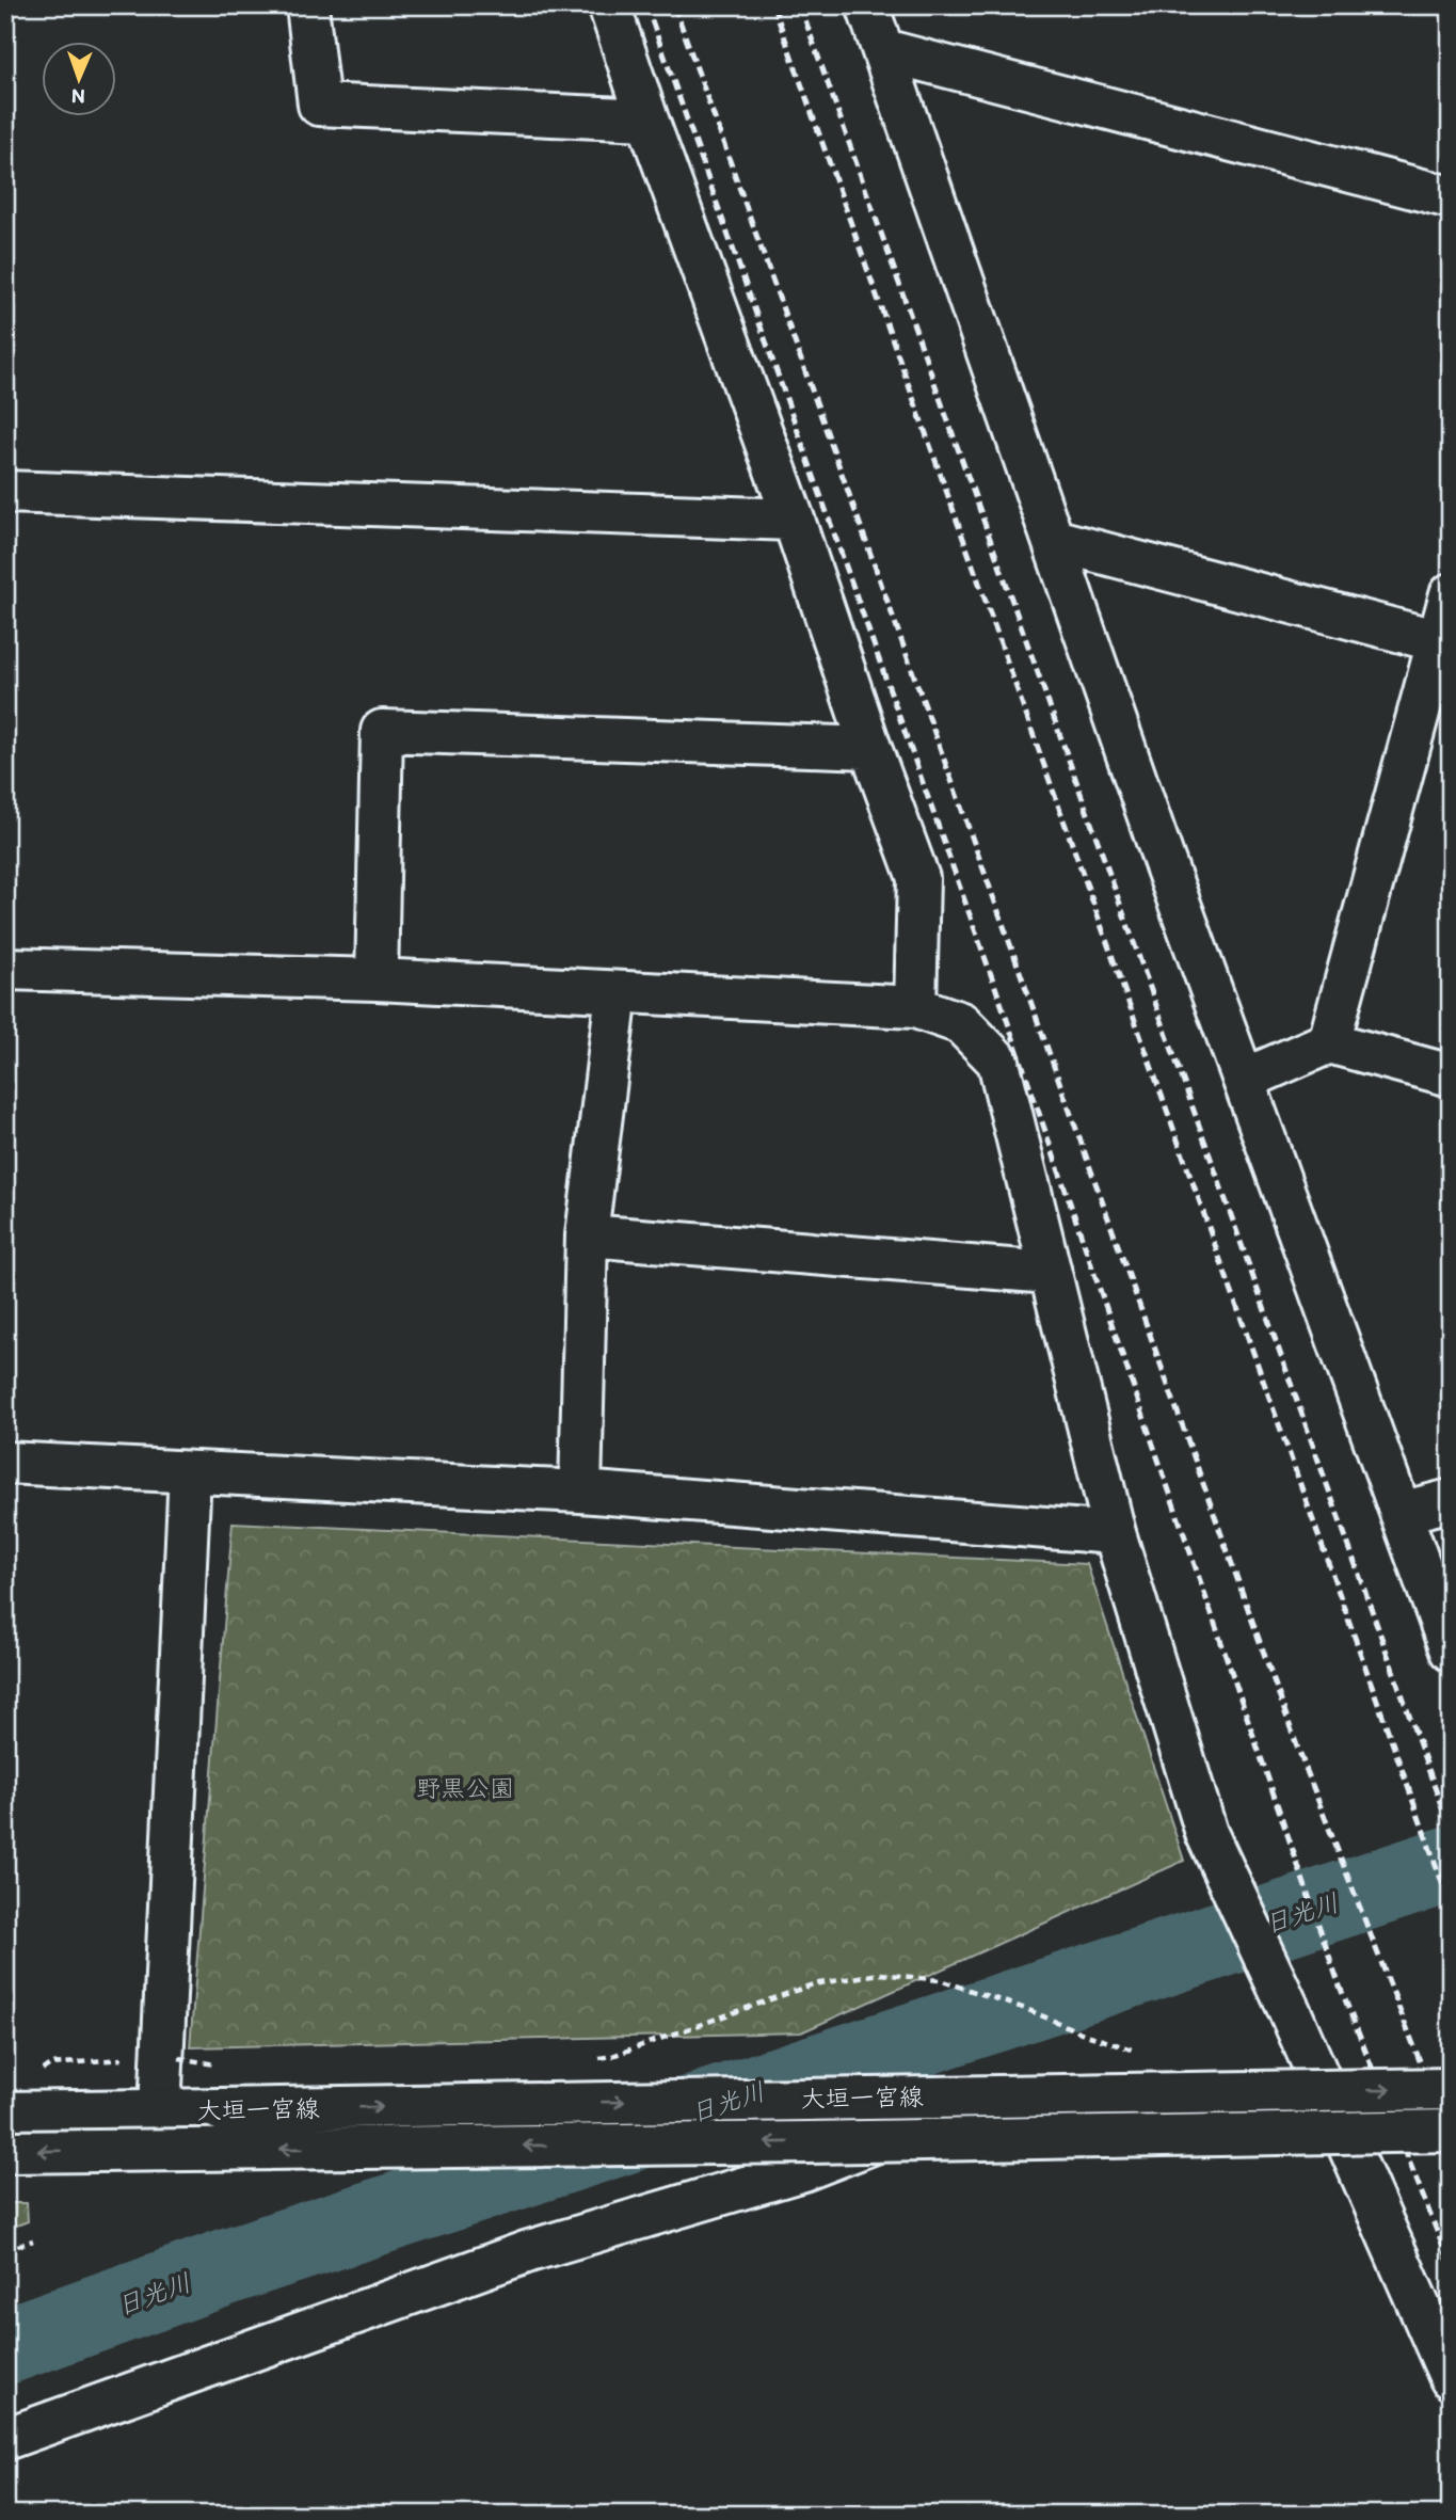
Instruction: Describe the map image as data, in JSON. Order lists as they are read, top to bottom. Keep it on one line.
{"streets":{"street":["大垣一宮線"]},"water":["日光川"],"parks":["野黒公園"],"north":"bottom"}
